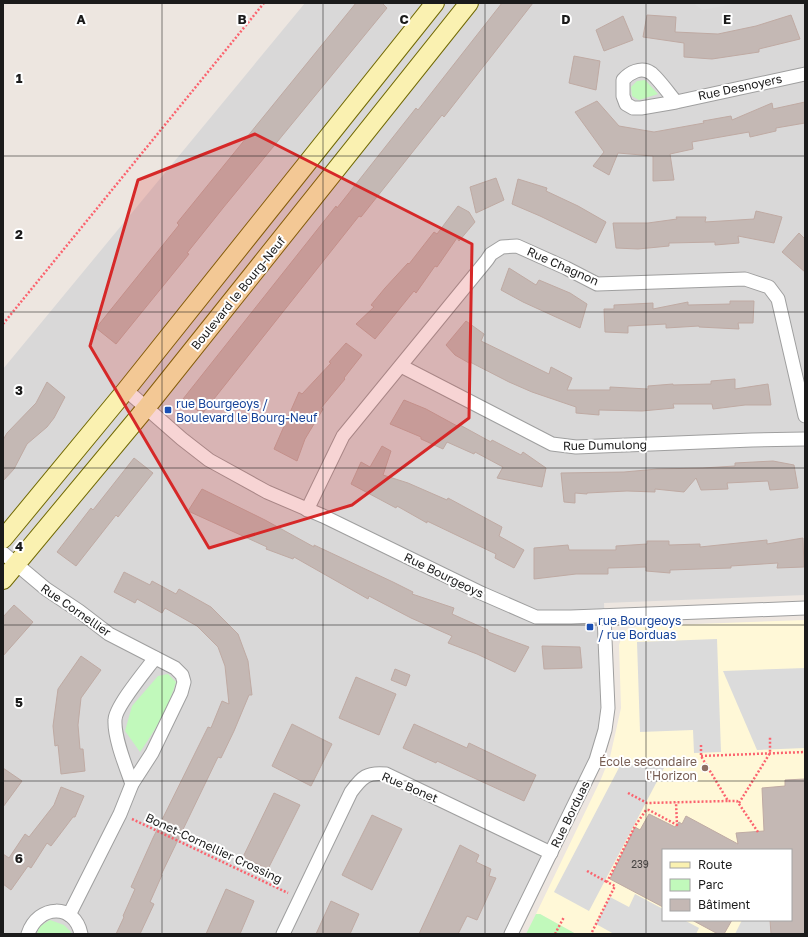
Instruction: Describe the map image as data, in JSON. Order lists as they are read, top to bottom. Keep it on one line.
{"streets":{"street":["Rue Desnoyers","Rue Chagnon","Boulevard le Bourg-Neuf","Rue Dumulong","Rue Bourgeoys","Rue Cornellier","Rue Bonet","Rue Borduas"],"path":["Bonet-Cornellier Crossing"]},"crossings":[["Rue Chagnon","Rue Dumulong"],["Rue Chagnon","Rue Bourgeoys"],["Boulevard le Bourg-Neuf","Rue Bourgeoys"],["Boulevard le Bourg-Neuf","Rue Cornellier"],["Rue Bourgeoys","Rue Borduas"],["Rue Cornellier","Bonet-Cornellier Crossing"],["Rue Bonet","Rue Borduas"],["Rue Bonet","Bonet-Cornellier Crossing"]],"places":{"transit":["rue Bourgeoys / Boulevard le Bourg-Neuf","rue Bourgeoys / rue Borduas"],"other":["École secondaire l'Horizon"]},"house_numbers":["239"],"legend":["Route","Parc","Bâtiment"],"grid":{"columns":["A","B","C","D","E"],"rows":["1","2","3","4","5","6"]}}
